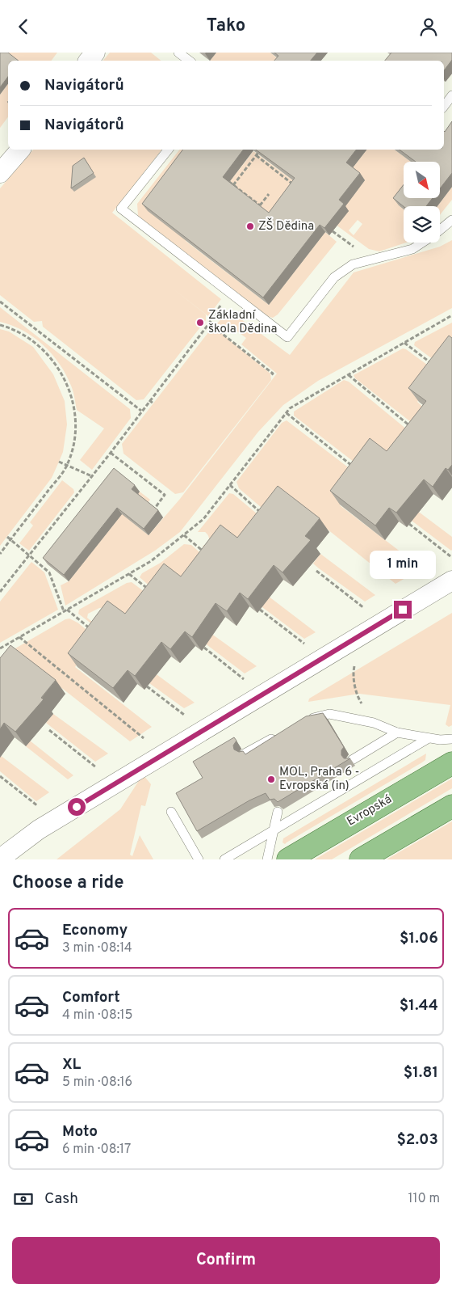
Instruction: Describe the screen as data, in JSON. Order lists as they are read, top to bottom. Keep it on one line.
{"streets":{"main road":["Evropská"]},"places":["ZŠ Dědina","Základní škola Dědina","MOL, Praha 6 - Evropská (in)"],"north":"bottom right","page":{"header":"Tako","banner":["Navigátorů","Navigátorů"],"bubble":"1 min","heading":"Choose a ride","list":[{"name":"Economy","note":"3 min · 08:14","value":"$1.06"},{"name":"Comfort","note":"4 min · 08:15","value":"$1.44"},{"name":"XL","note":"5 min · 08:16","value":"$1.81"},{"name":"Moto","note":"6 min · 08:17","value":"$2.03"}],"pay":["Cash","110 m"],"buttons":"Confirm"}}
